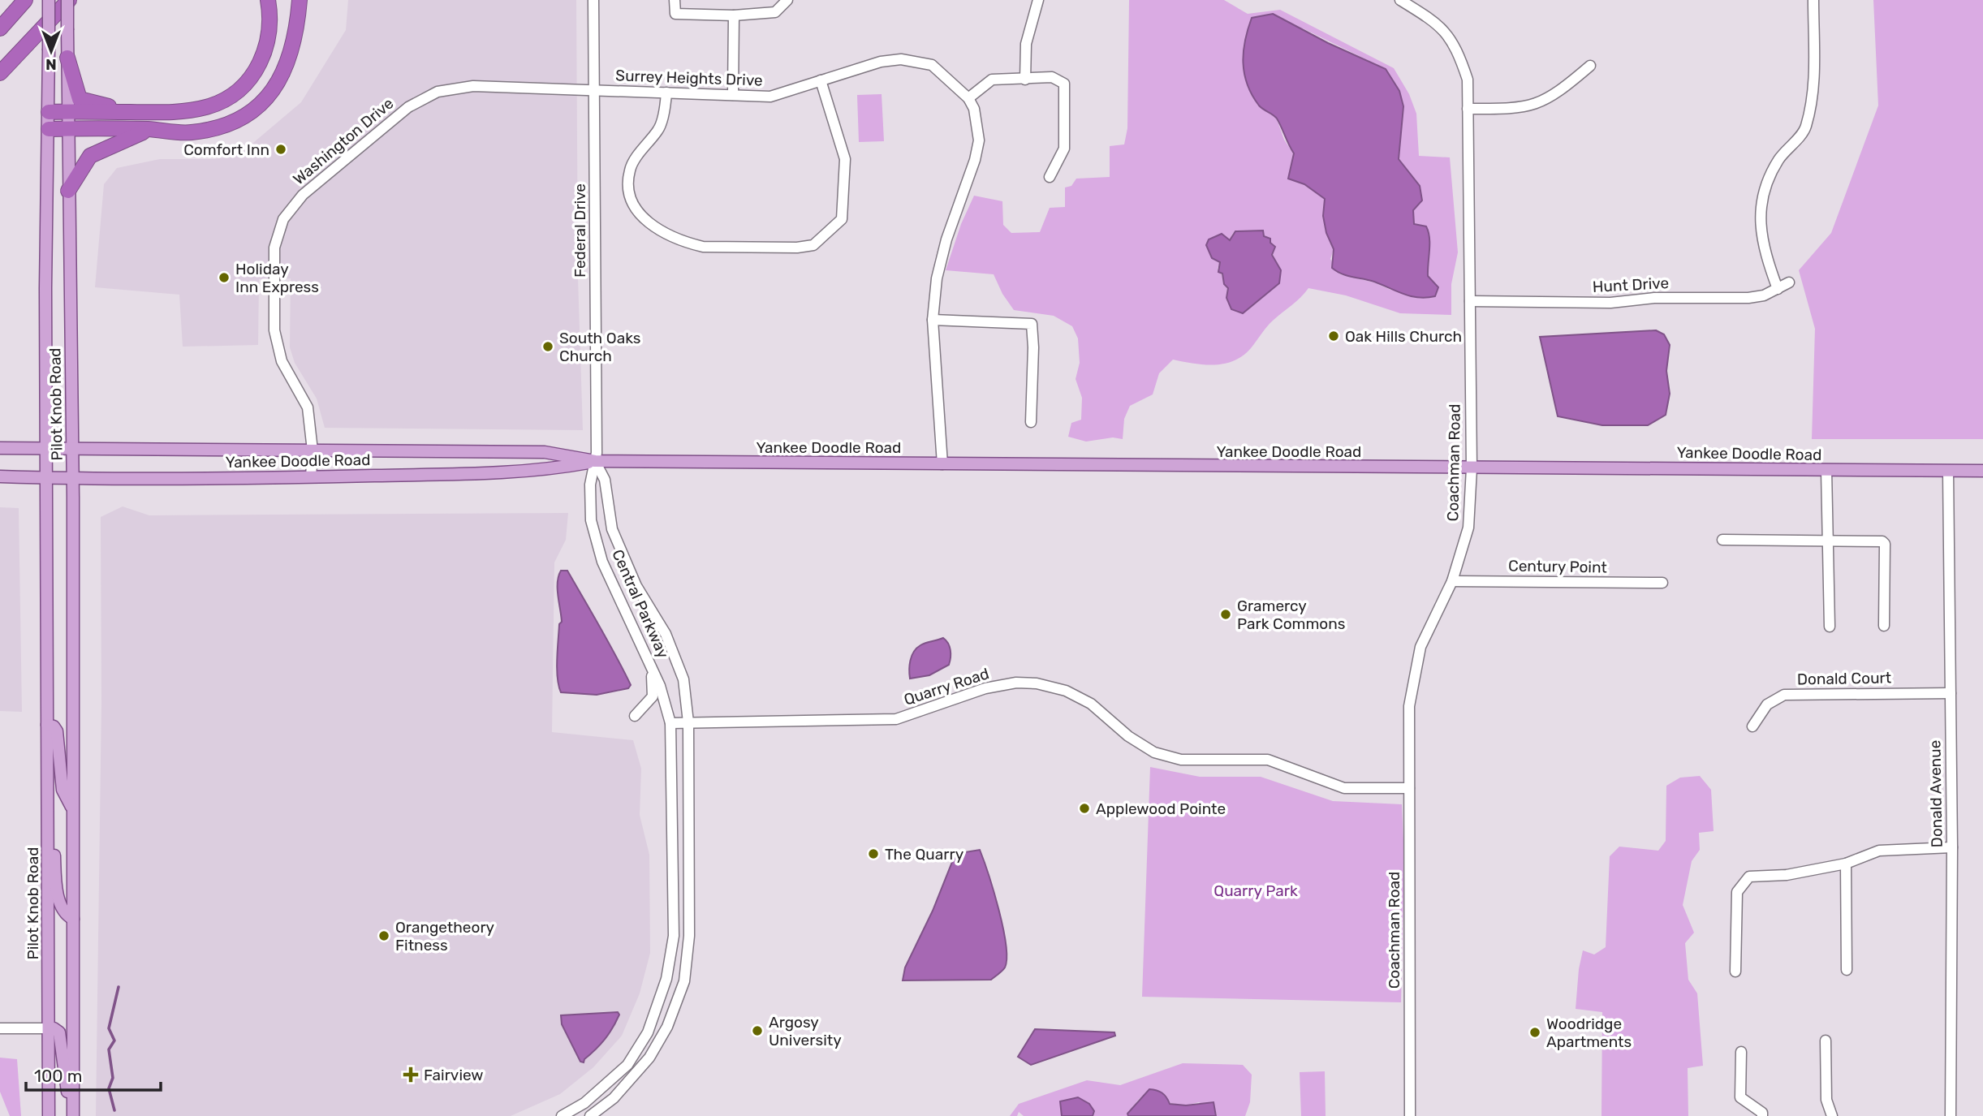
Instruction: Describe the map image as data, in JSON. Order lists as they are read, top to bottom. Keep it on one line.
{"streets":{"main road":["Pilot Knob Road","Yankee Doodle Road"],"street":["Surrey Heights Drive","Washington Drive","Federal Drive","Hunt Drive","Coachman Road","Century Point","Central Parkway","Donald Court","Quarry Road","Donald Avenue"]},"crossings":[["Surrey Heights Drive","Washington Drive"],["Surrey Heights Drive","Federal Drive"],["Washington Drive","Federal Drive"],["Washington Drive","Yankee Doodle Road"],["Federal Drive","Yankee Doodle Road"],["Federal Drive","Central Parkway"],["Hunt Drive","Coachman Road"],["Pilot Knob Road","Yankee Doodle Road"],["Yankee Doodle Road","Coachman Road"],["Yankee Doodle Road","Central Parkway"],["Yankee Doodle Road","Donald Avenue"],["Coachman Road","Century Point"],["Coachman Road","Quarry Road"],["Central Parkway","Quarry Road"],["Donald Court","Donald Avenue"]],"parks":["Quarry Park"],"places":{"other":["Comfort Inn","Holiday Inn Express","Oak Hills Church","South Oaks Church","Gramercy Park Commons","Applewood Pointe","The Quarry","Orangetheory Fitness","Argosy University","Woodridge Apartments"],"health":["Fairview"]},"scale_bar":"100 m","north":"bottom"}
